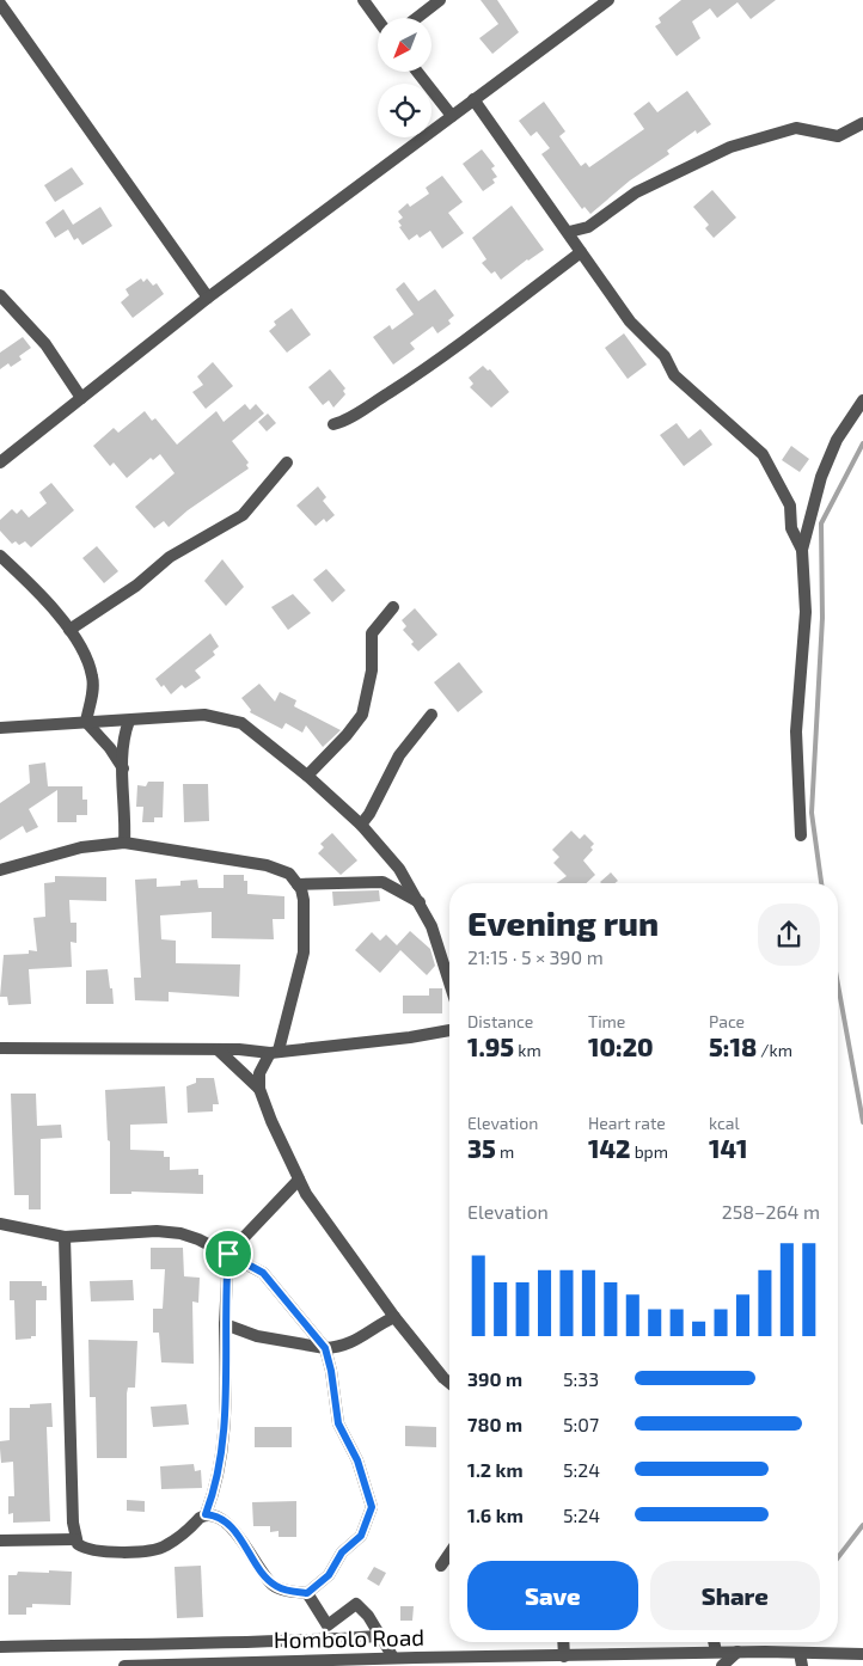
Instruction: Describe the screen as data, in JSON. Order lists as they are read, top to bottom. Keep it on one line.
{"streets":{"street":["Hombolo Road"]},"north":"bottom left","page":{"heading":["Evening run","21:15 · 5 × 390 m"],"stats":[["Distance","1.95 km"],["Time","10:20"],["Pace","5:18 /km"],["Elevation","35 m"],["Heart rate","142 bpm"],["kcal","141"]],"chart":["Elevation","258–264 m"],"list":[{"name":"390 m","note":"5:33"},{"name":"780 m","note":"5:07"},{"name":"1.2 km","note":"5:24"},{"name":"1.6 km","note":"5:24"}],"buttons":["Save","Share"]}}
